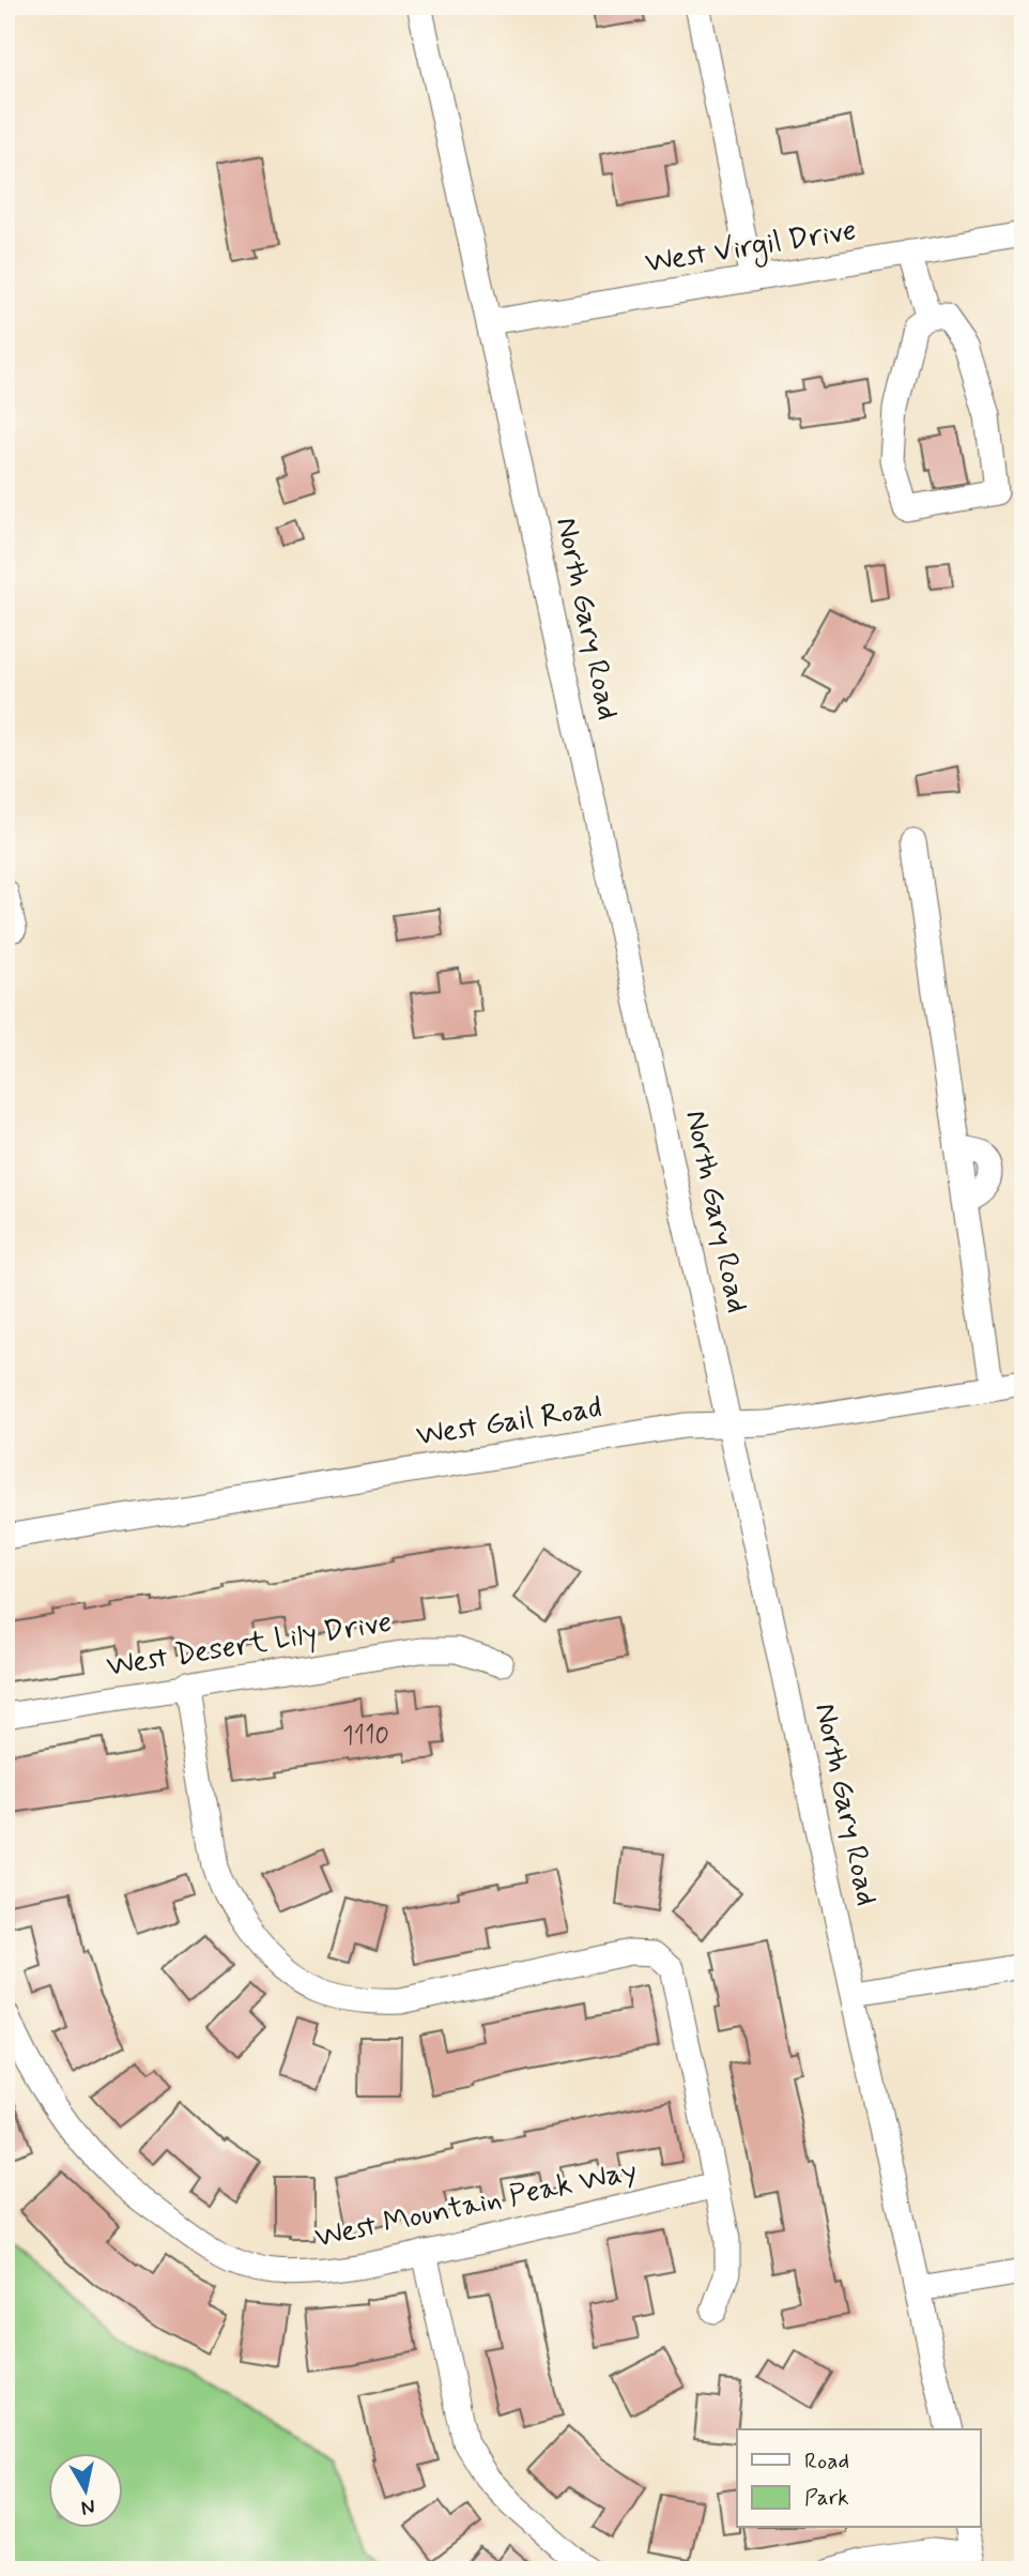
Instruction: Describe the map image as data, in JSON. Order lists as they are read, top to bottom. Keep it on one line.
{"streets":{"street":["West Virgil Drive","North Gary Road","West Gail Road","West Desert Lily Drive","West Mountain Peak Way"]},"crossings":[["West Virgil Drive","North Gary Road"],["North Gary Road","West Gail Road"]],"house_numbers":["1110"],"legend":["Road","Park"],"north":"bottom"}
